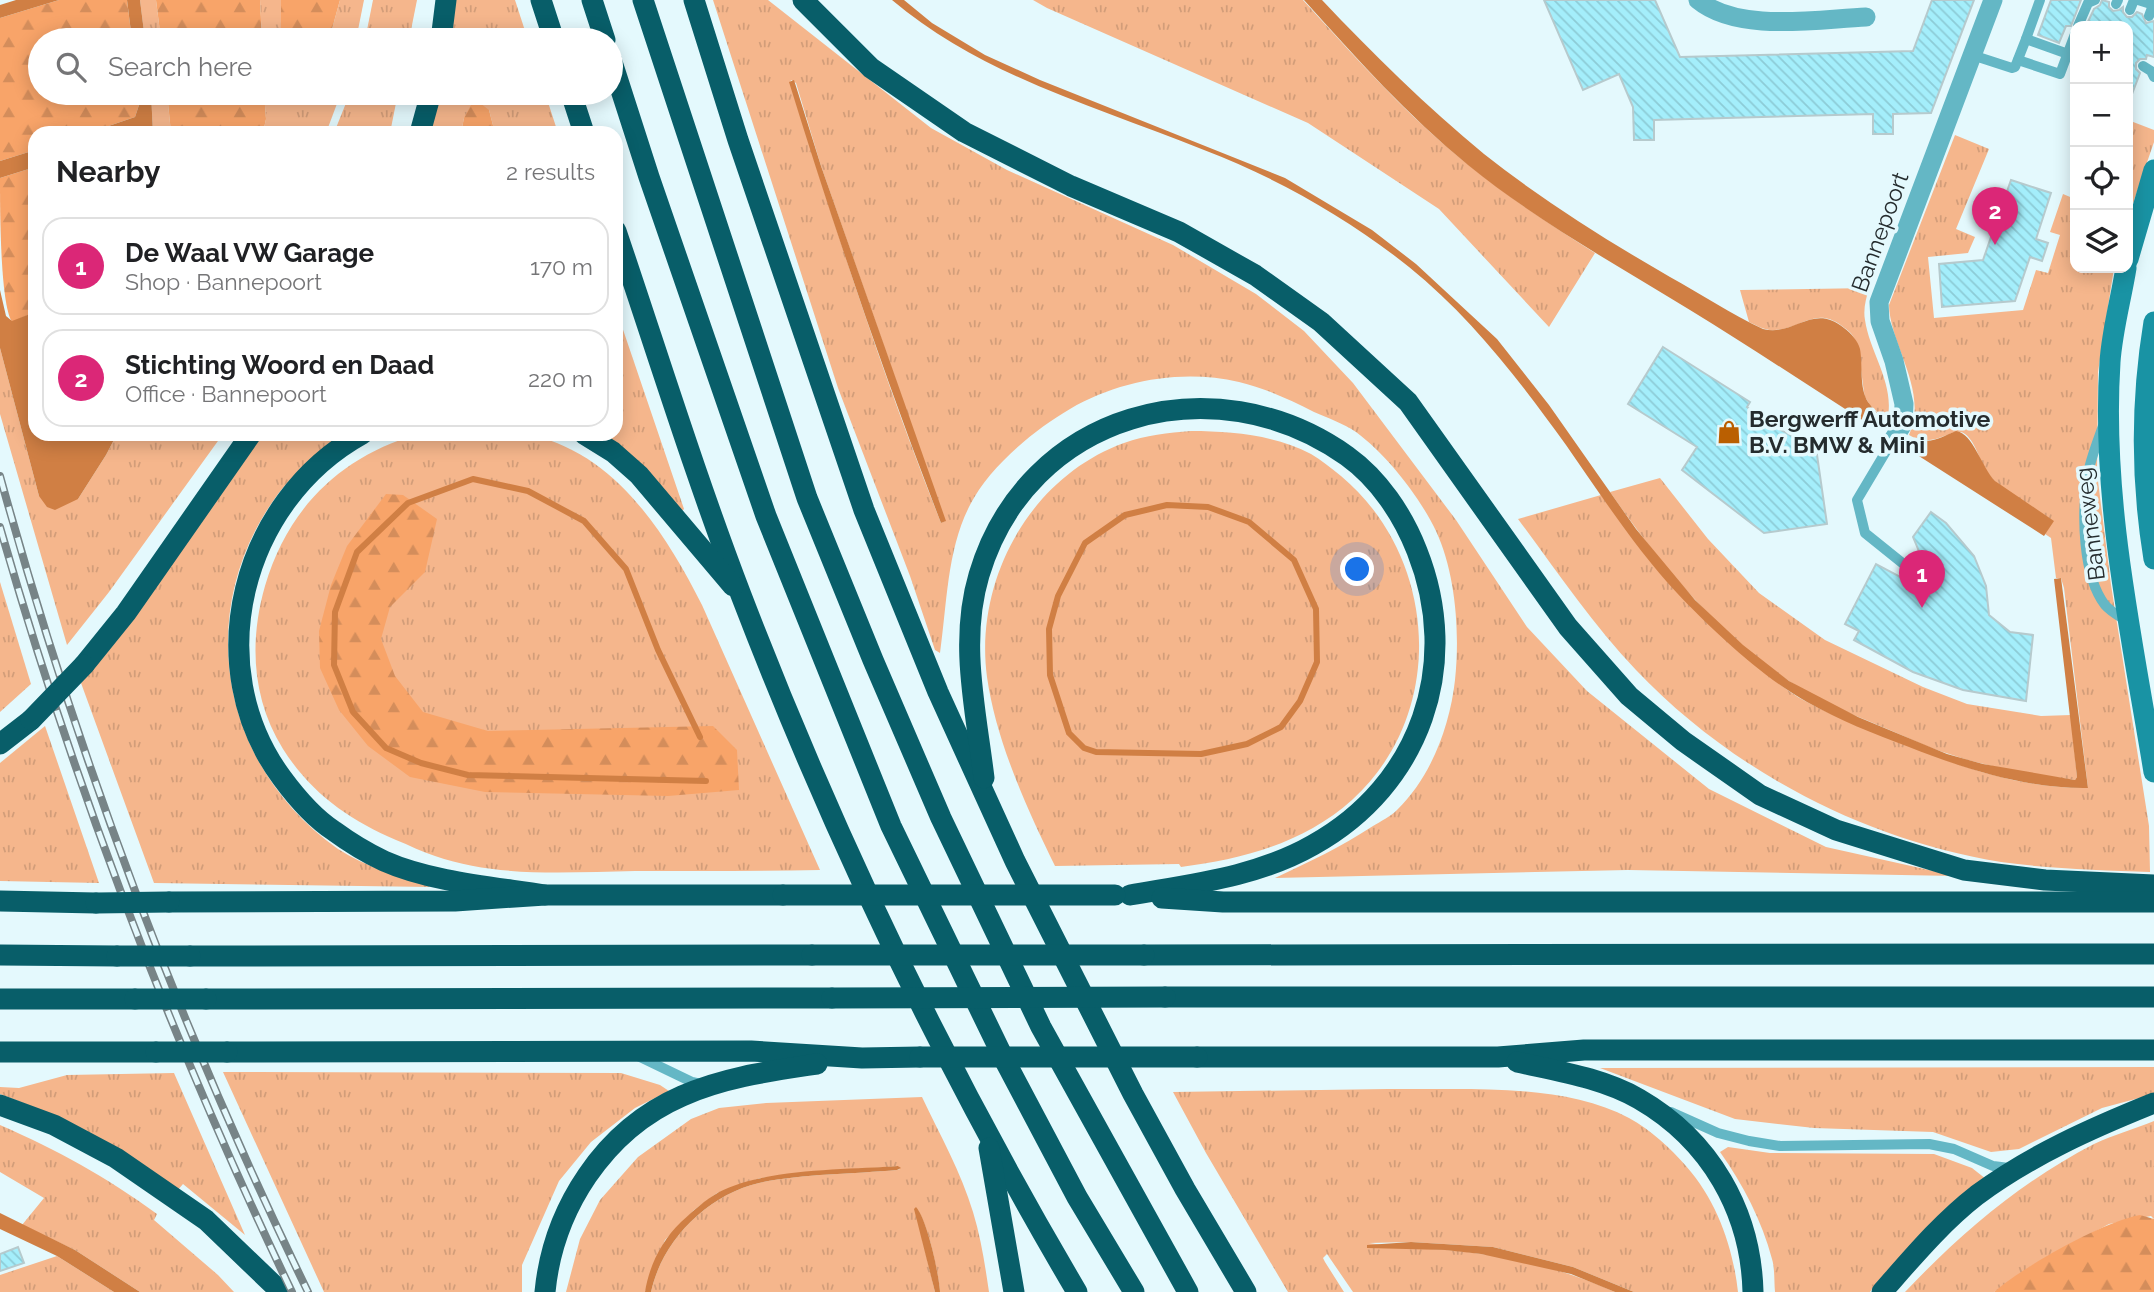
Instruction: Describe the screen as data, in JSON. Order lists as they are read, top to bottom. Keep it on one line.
{"streets":{"main road":["Banneweg"],"street":["Bannepoort"]},"places":{"shop":["Bergwerff Automotive B.V. BMW & Mini"]},"page":{"map_buttons":["+","−"],"search":"Search here","heading":["Nearby","2 results"],"pins":["2","1"],"list":[{"mark":"1","name":"De Waal VW Garage","note":"Shop · Bannepoort","value":"170 m"},{"mark":"2","name":"Stichting Woord en Daad","note":"Office · Bannepoort","value":"220 m"}]}}
